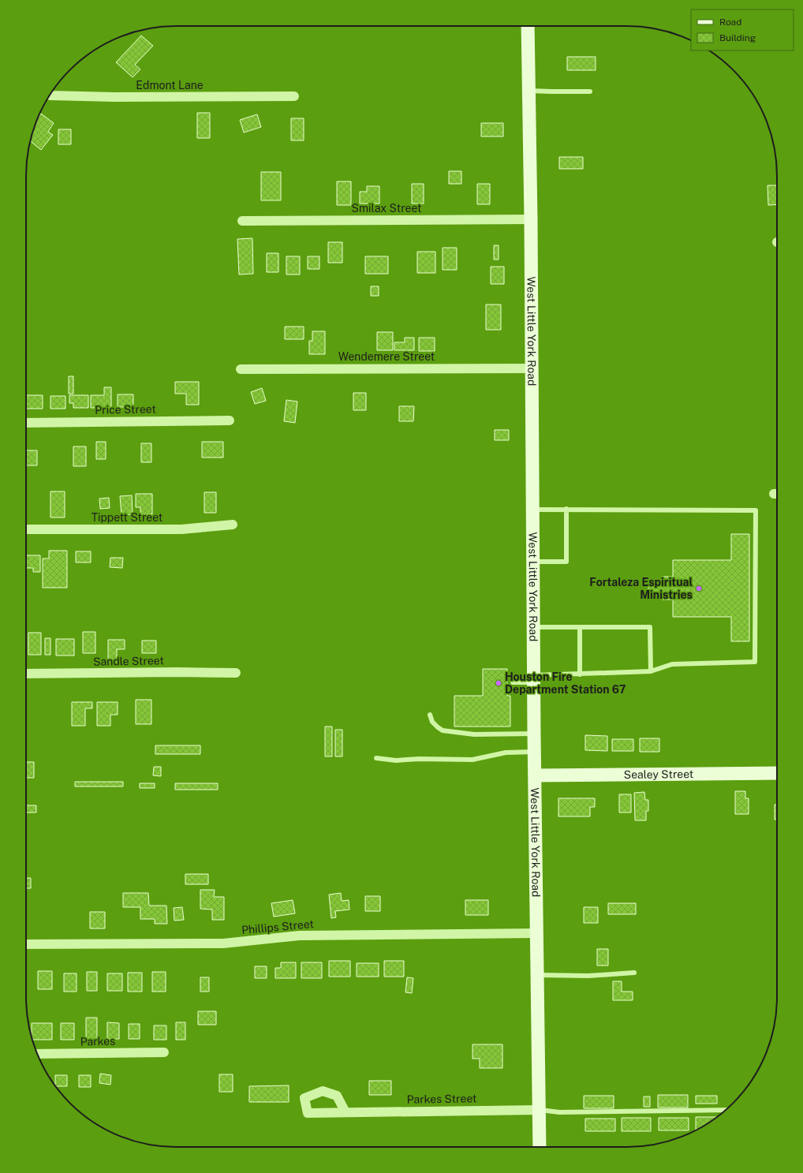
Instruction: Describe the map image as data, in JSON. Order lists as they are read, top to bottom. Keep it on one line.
{"streets":{"street":["Edmont Lane","Smilax Street","West Little York Road","Wendemere Street","Price Street","Tippett Street","Sandle Street","Sealey Street","Phillips Street","Parkes","Parkes Street"]},"crossings":[["Smilax Street","West Little York Road"],["West Little York Road","Wendemere Street"],["West Little York Road","Sealey Street"],["West Little York Road","Phillips Street"],["West Little York Road","Parkes Street"]],"places":["Fortaleza Espiritual Ministries","Houston Fire Department Station 67"],"legend":["Road","Building"]}
